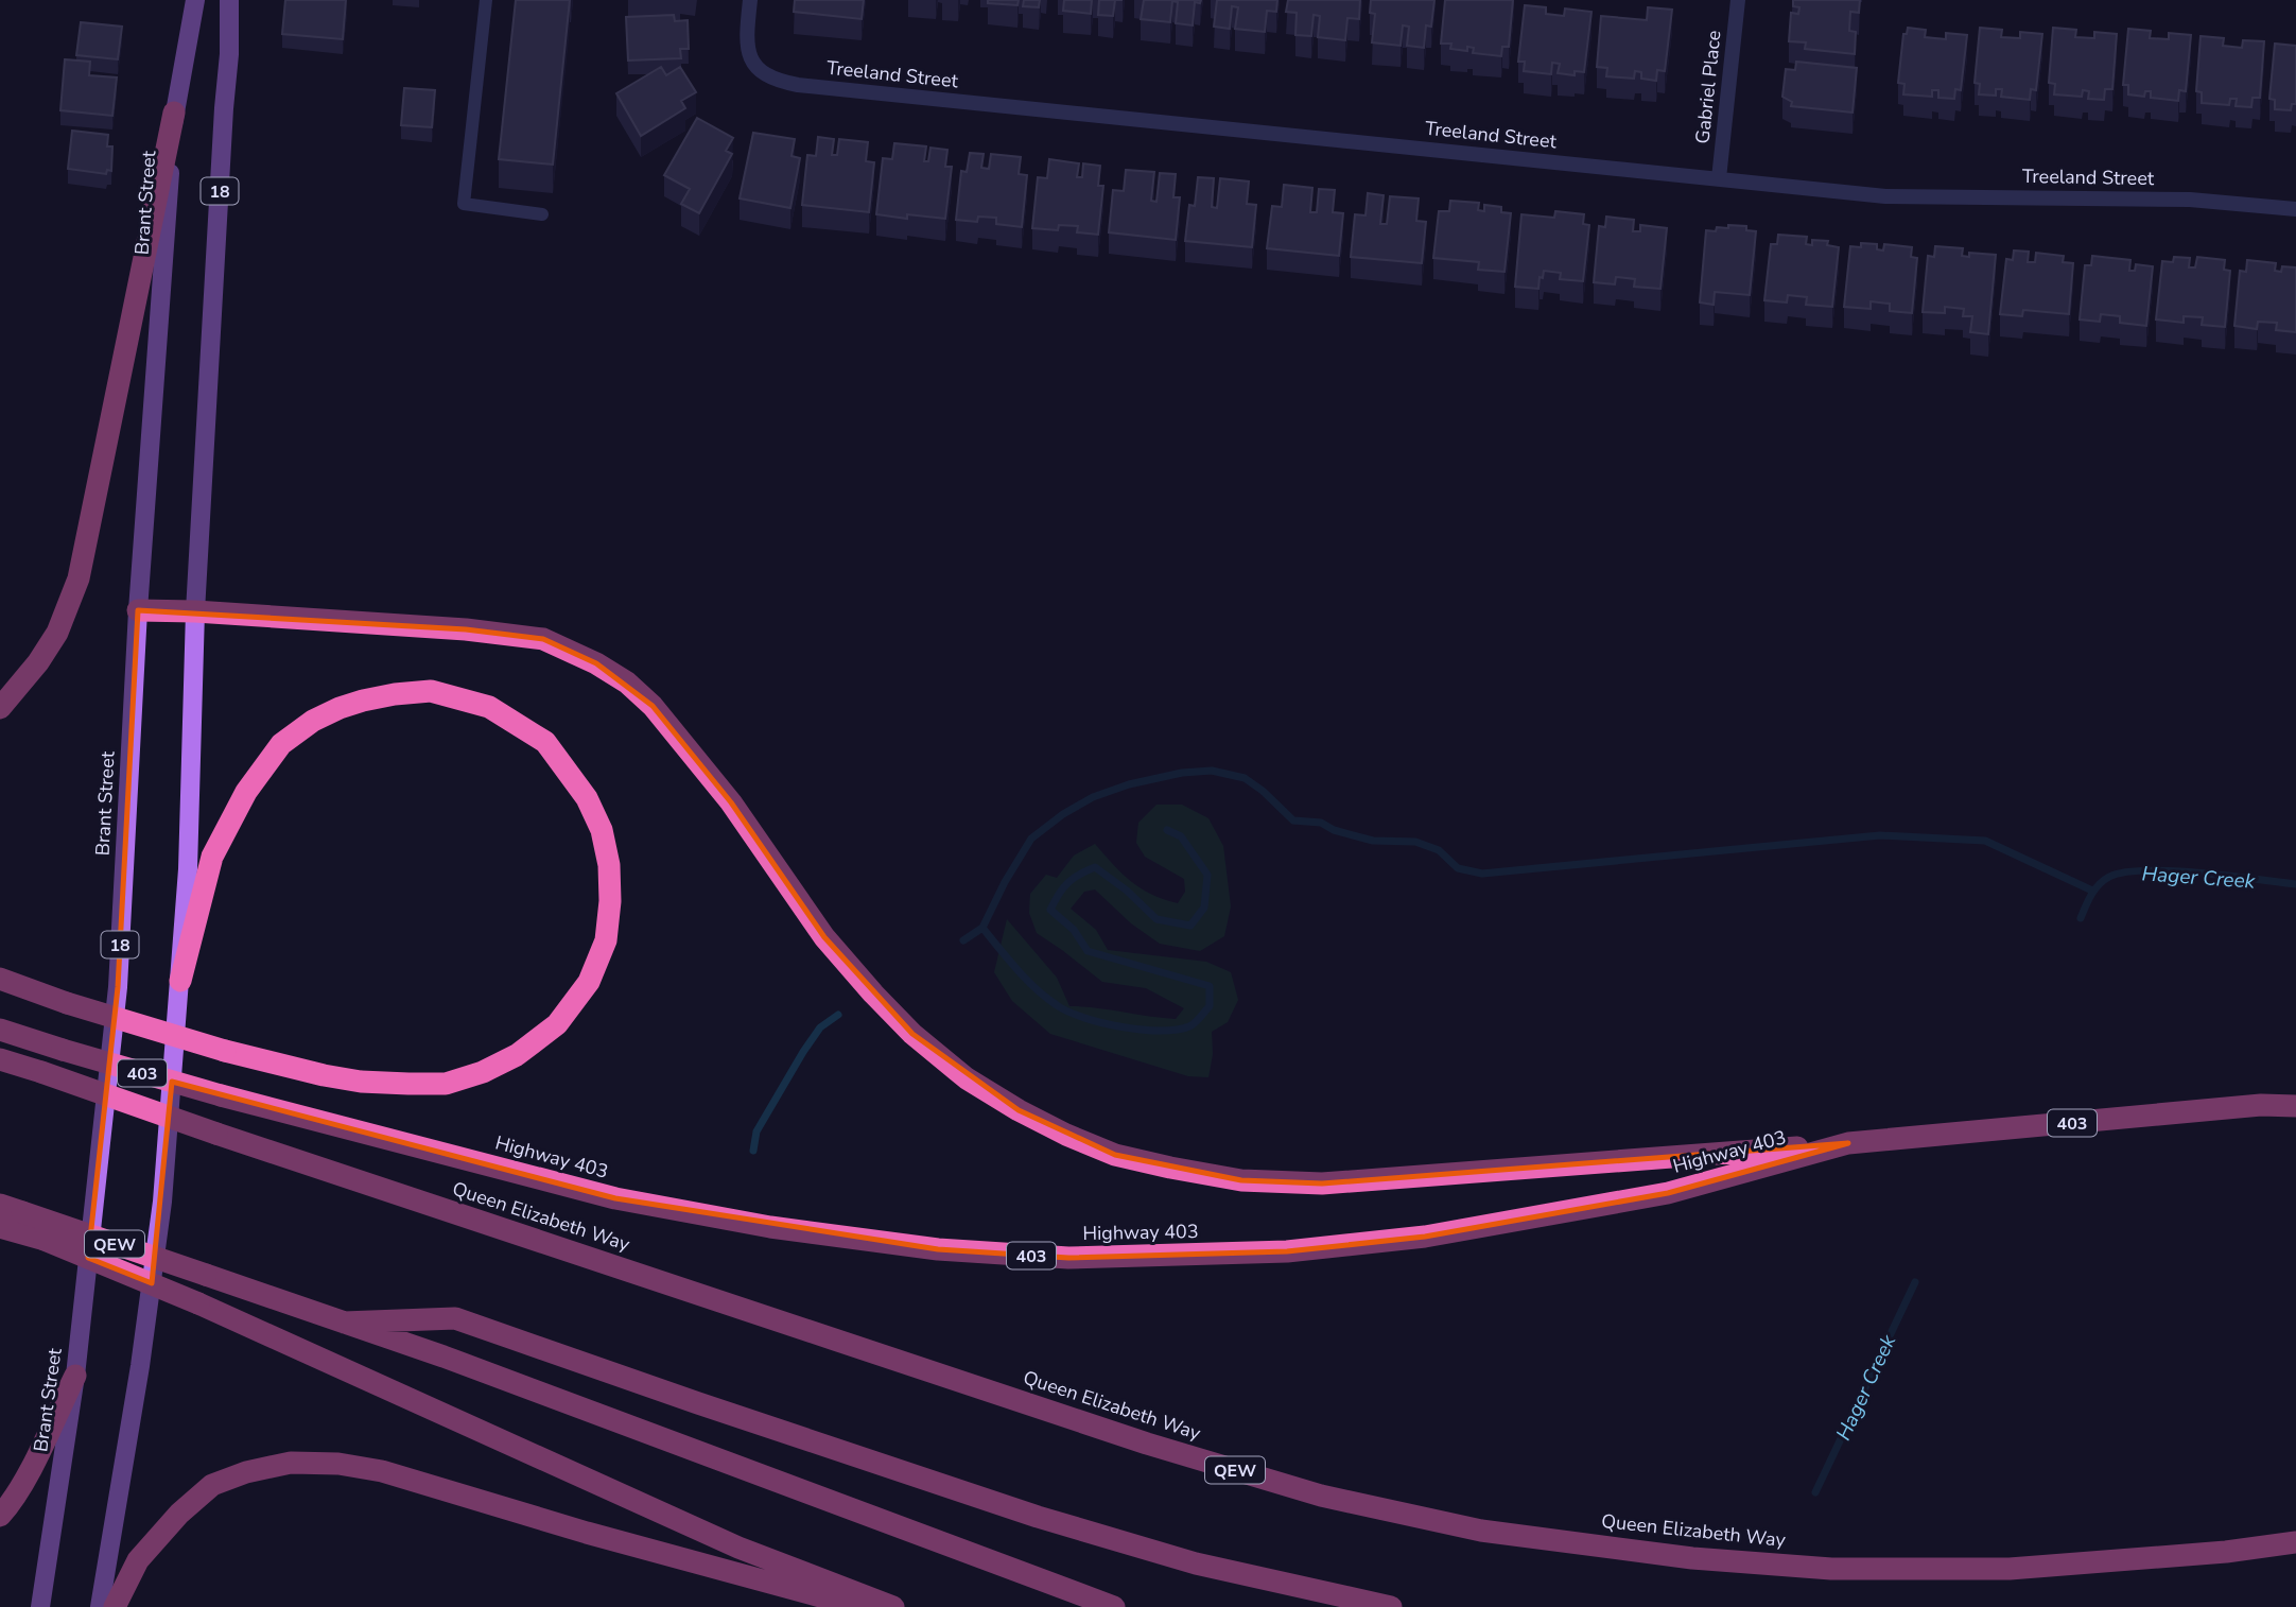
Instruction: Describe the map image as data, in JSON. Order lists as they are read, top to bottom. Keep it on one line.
{"streets":{"highway":["403","Highway 403","Queen Elizabeth Way","QEW"],"main road":["18","Brant Street"],"street":["Treeland Street","Gabriel Place"]},"crossings":[["Treeland Street","Gabriel Place"]],"water":["Hager Creek"]}
